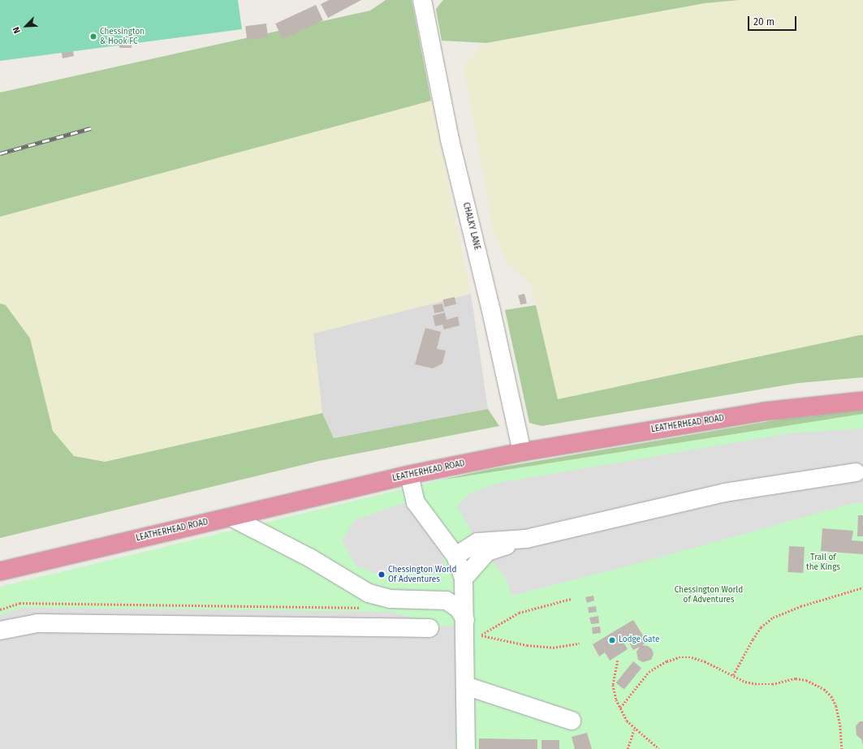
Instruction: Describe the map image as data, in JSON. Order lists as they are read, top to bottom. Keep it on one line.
{"streets":{"highway":["LEATHERHEAD ROAD"],"street":["CHALKY LANE"]},"crossings":[["CHALKY LANE","LEATHERHEAD ROAD"]],"parks":["Trail of the Kings","Chessington World of Adventures"],"places":["Chessington & Hook FC","Chessington World Of Adventures","Lodge Gate"],"scale_bar":"20 m","north":"bottom left"}
